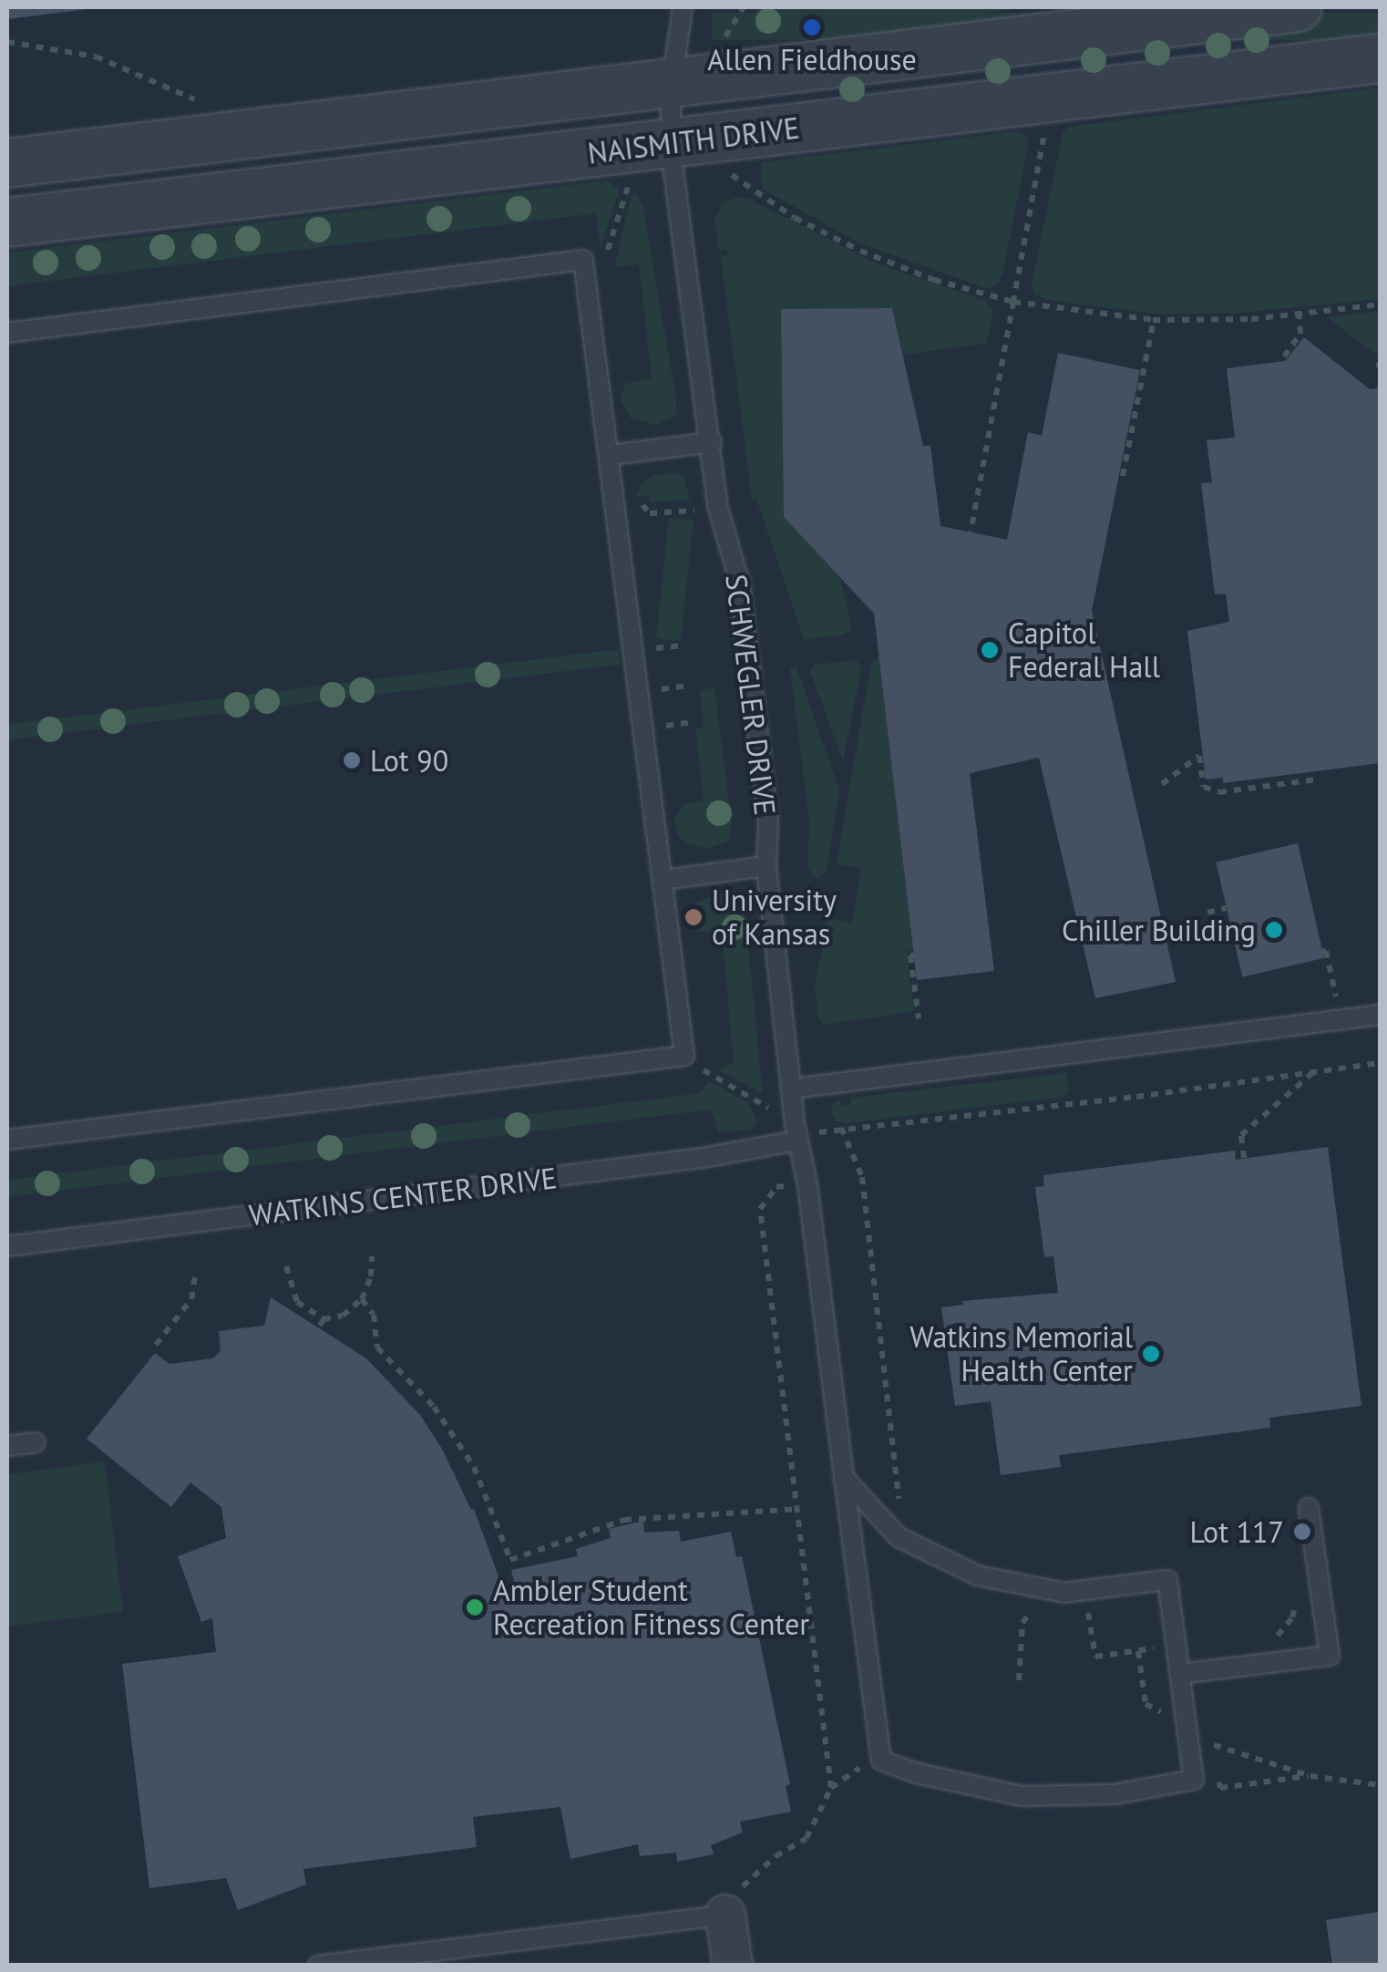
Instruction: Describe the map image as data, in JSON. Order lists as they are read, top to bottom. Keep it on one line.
{"streets":{"street":["NAISMITH DRIVE"],"lane":["SCHWEGLER DRIVE","WATKINS CENTER DRIVE"]},"crossings":[["NAISMITH DRIVE","SCHWEGLER DRIVE"],["SCHWEGLER DRIVE","WATKINS CENTER DRIVE"]],"places":["Allen Fieldhouse","Capitol Federal Hall","Lot 90","University of Kansas","Chiller Building","Watkins Memorial Health Center","Lot 117","Ambler Student Recreation Fitness Center"]}
